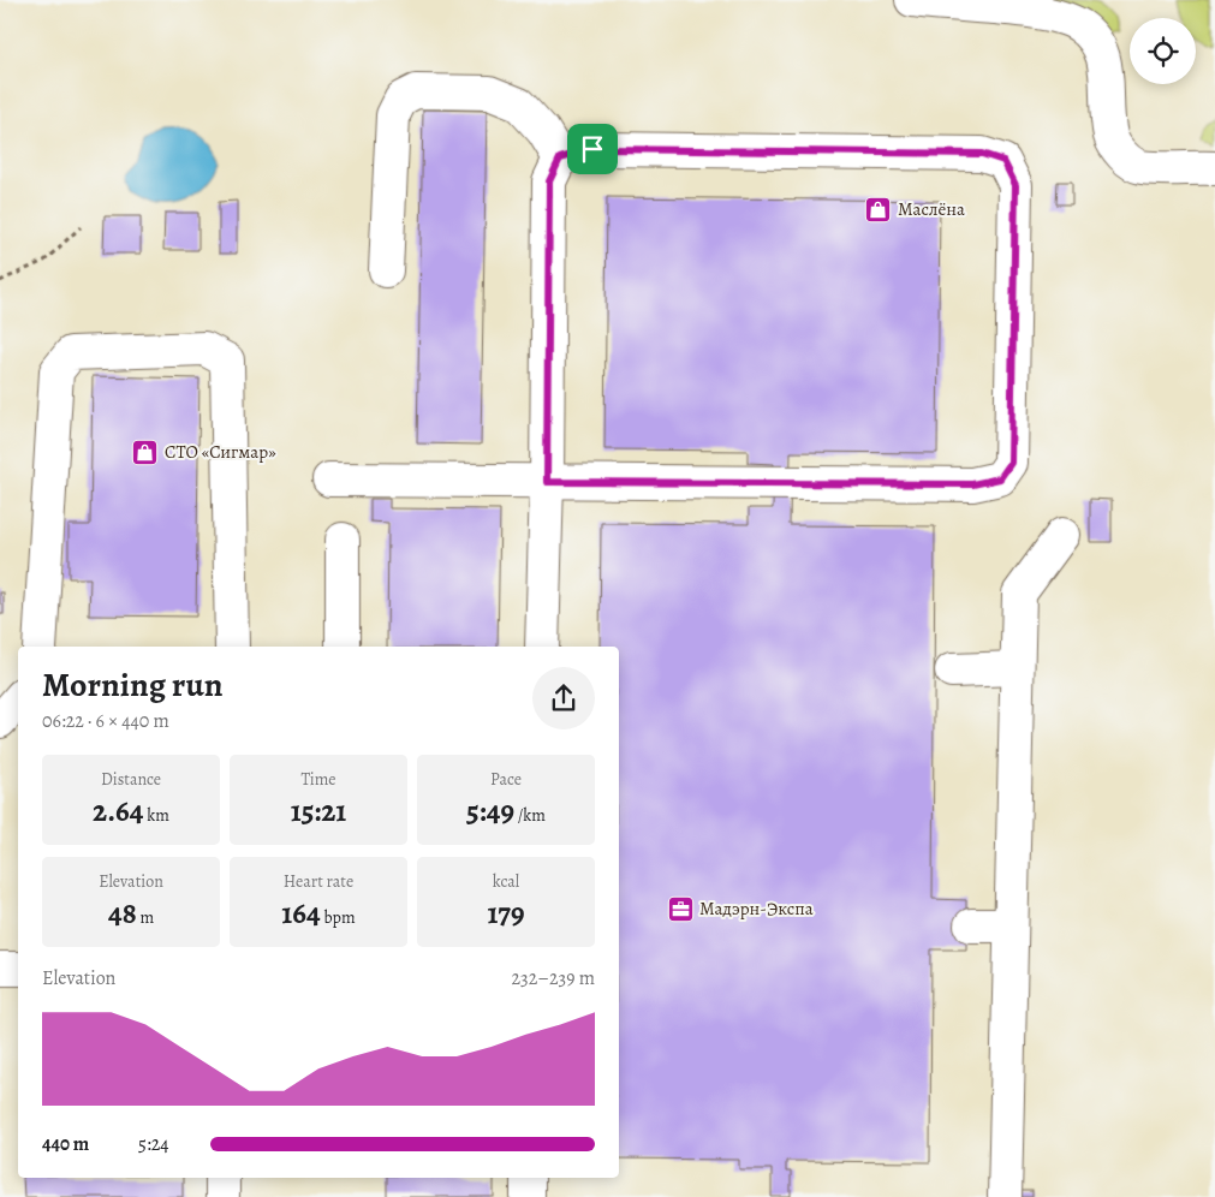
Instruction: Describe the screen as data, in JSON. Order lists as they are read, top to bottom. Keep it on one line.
{"places":{"shop":["Маслёна","СТО «Сигмар»"],"office":["Мадэрн-Экспа"]},"page":{"heading":["Morning run","06:22 · 6 × 440 m"],"stats":[["Distance","2.64 km"],["Time","15:21"],["Pace","5:49 /km"],["Elevation","48 m"],["Heart rate","164 bpm"],["kcal","179"]],"chart":["Elevation","232–239 m"],"list":[{"name":"440 m","note":"5:24"}]}}
